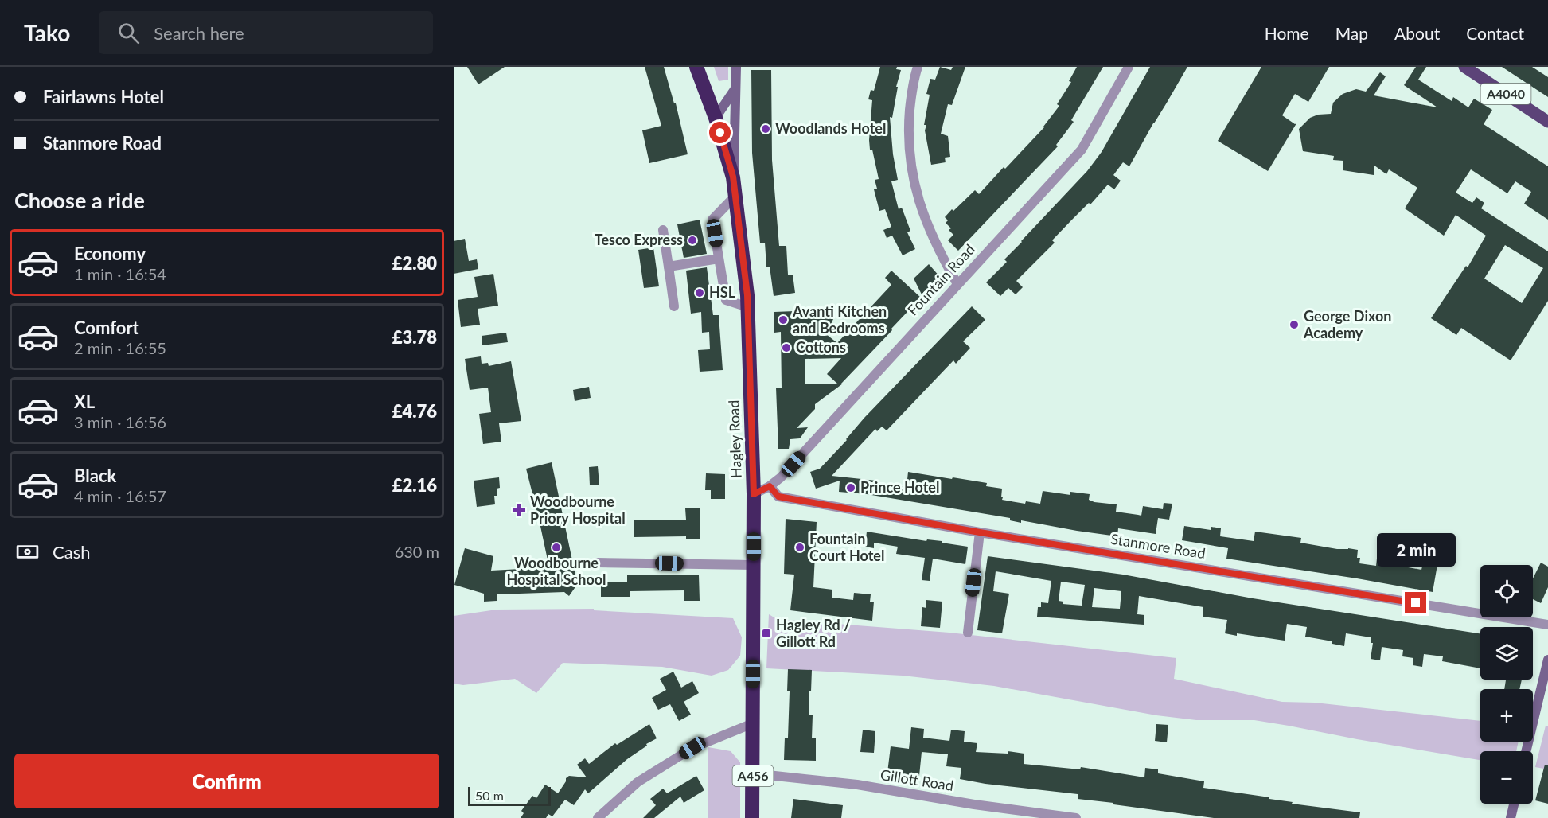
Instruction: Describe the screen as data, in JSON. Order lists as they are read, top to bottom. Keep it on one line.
{"streets":{"highway":["Hagley Road","A456"],"main road":["A4040"],"street":["Fountain Road","Stanmore Road","Gillott Road"]},"crossings":[["Fountain Road","Hagley Road"],["Fountain Road","Stanmore Road"],["Hagley Road","Gillott Road"]],"places":{"other":["Woodlands Hotel","Tesco Express","HSL","Avanti Kitchen and Bedrooms","George Dixon Academy","Cottons","Prince Hotel","Woodbourne Hospital School","Fountain Court Hotel"],"health":["Woodbourne Priory Hospital"],"transit":["Hagley Rd / Gillott Rd"]},"scale_bar":"50 m","page":{"header":"Tako","search":"Search here","nav":["Home","Map","About","Contact"],"banner":["Fairlawns Hotel","Stanmore Road"],"heading":"Choose a ride","list":[{"name":"Economy","note":"1 min · 16:54","value":"£2.80"},{"name":"Comfort","note":"2 min · 16:55","value":"£3.78"},{"name":"XL","note":"3 min · 16:56","value":"£4.76"},{"name":"Black","note":"4 min · 16:57","value":"£2.16"}],"pay":["Cash","630 m"],"bubble":"2 min","map_buttons":["+","−"],"buttons":"Confirm","scale":"50 m"}}
